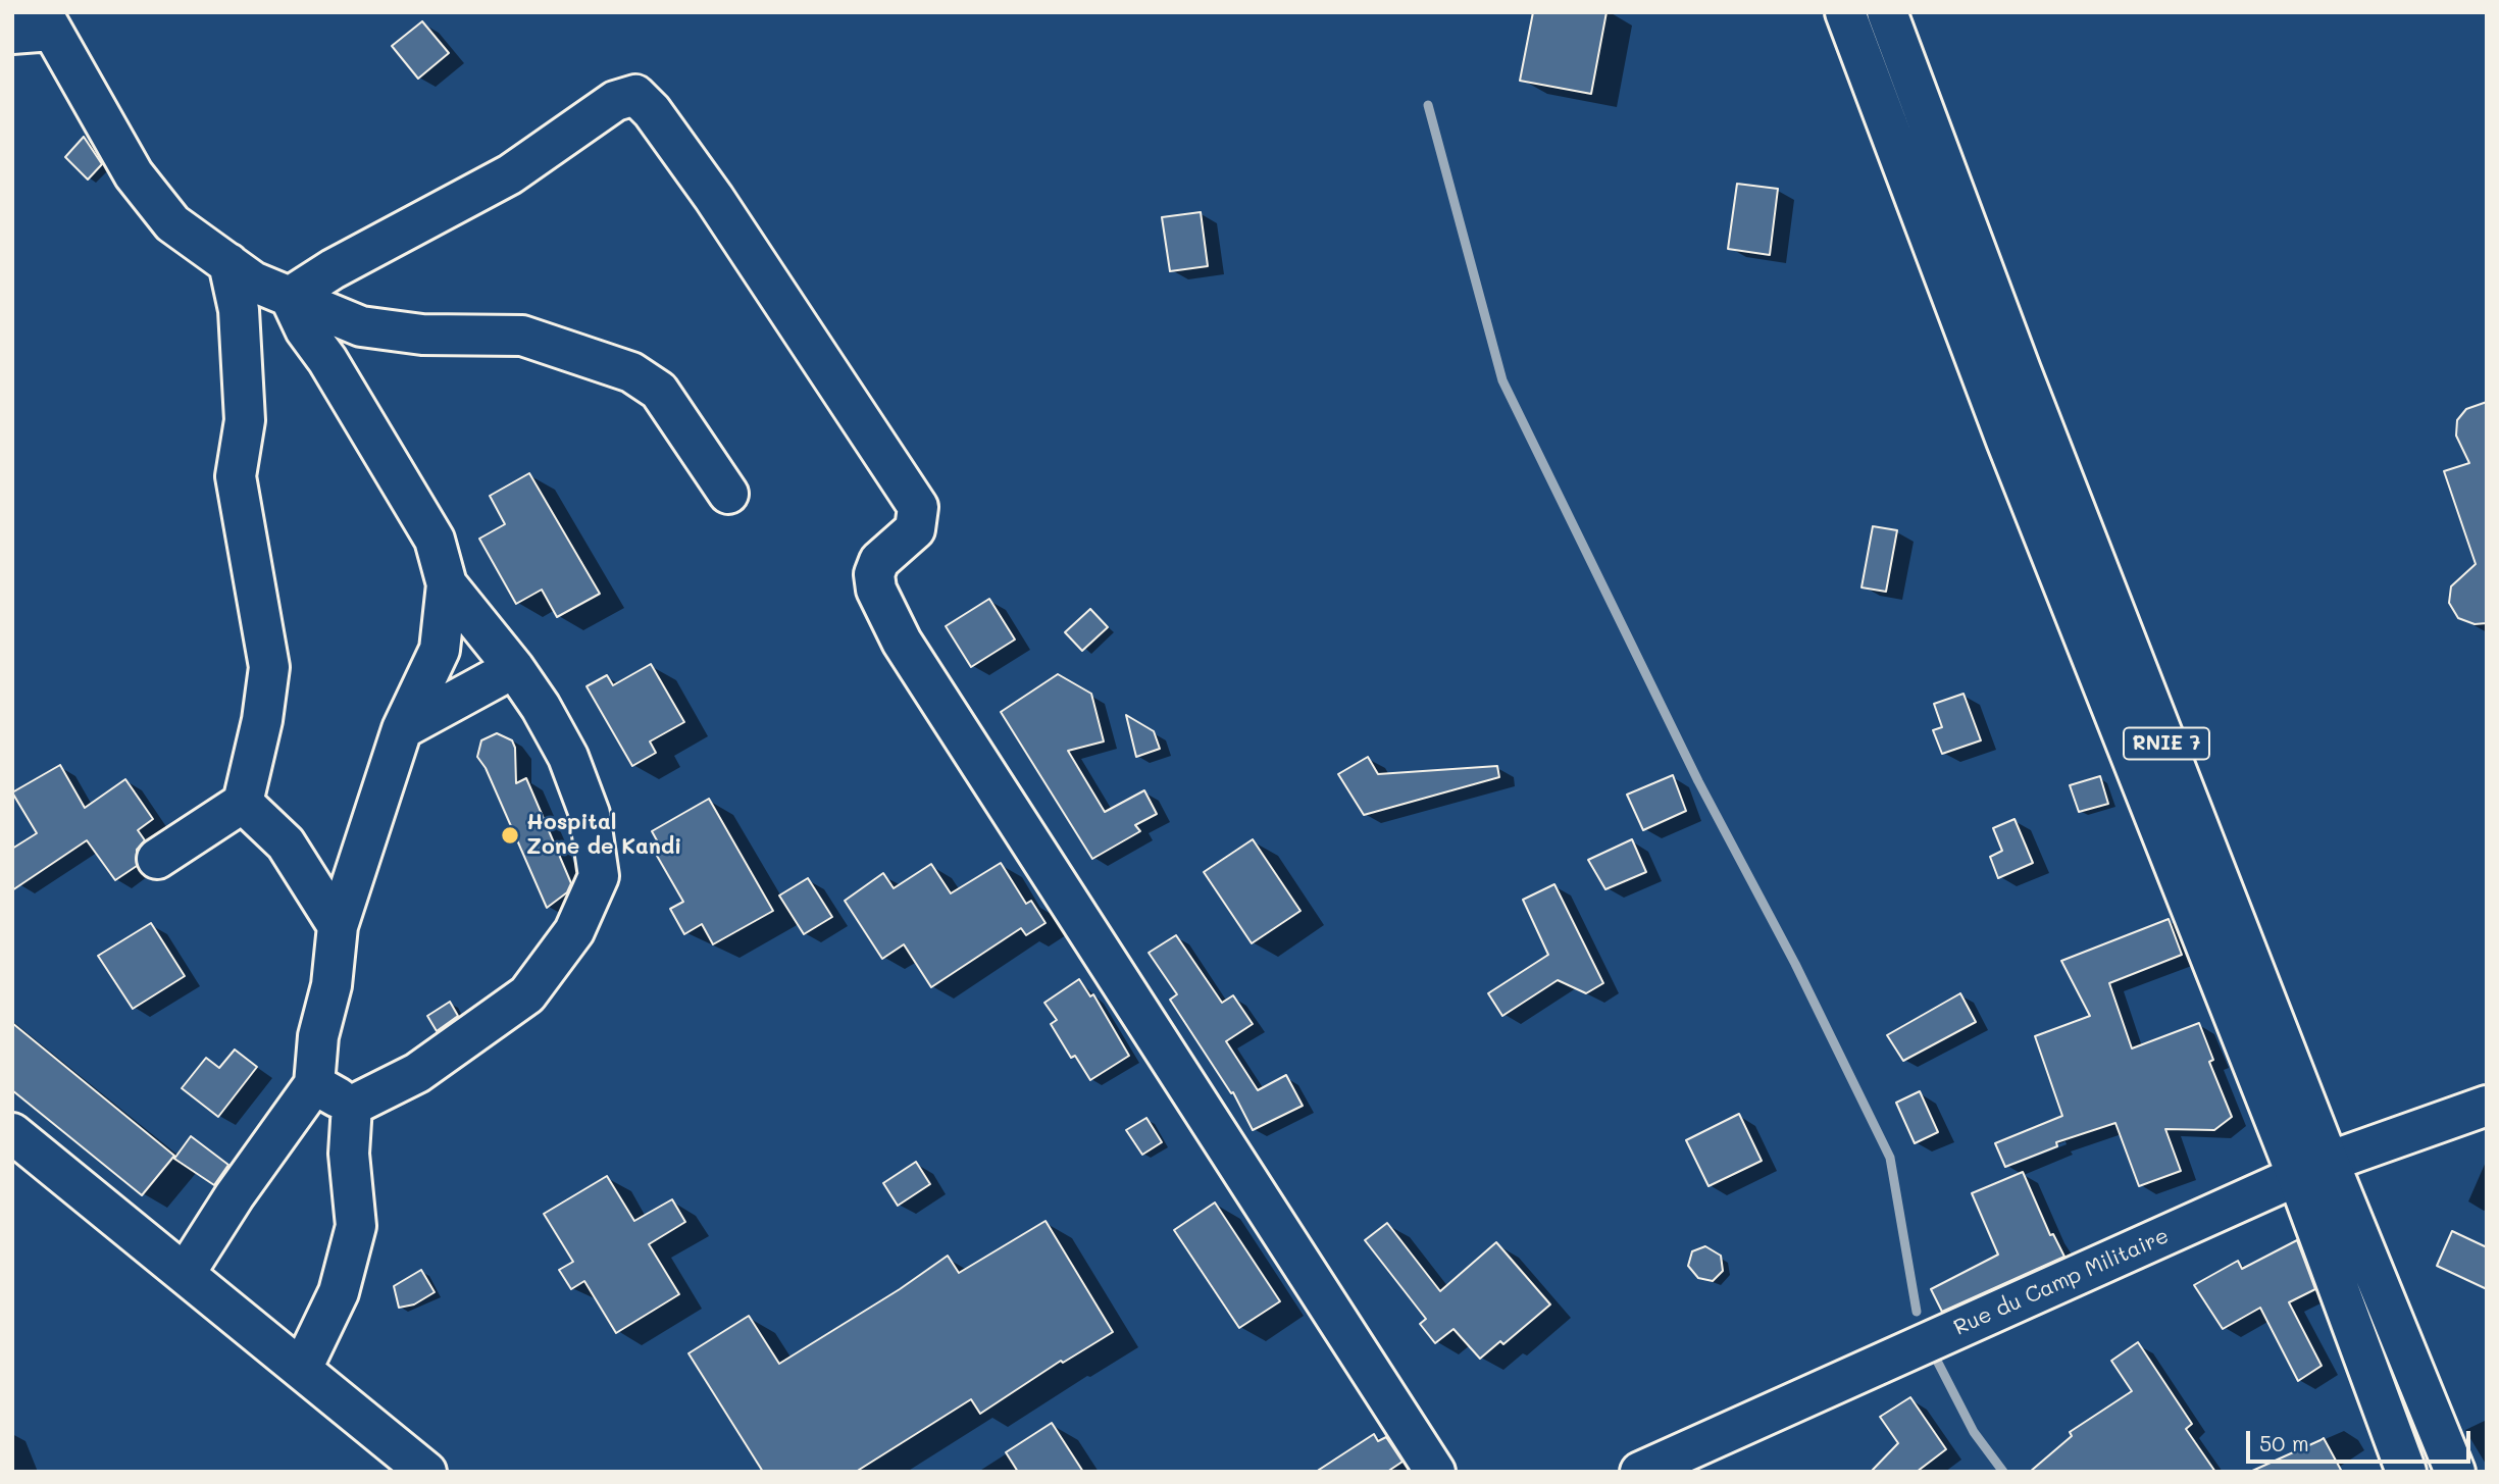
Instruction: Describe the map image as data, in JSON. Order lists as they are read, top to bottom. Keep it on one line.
{"streets":{"street":["RNIE 7","Rue du Camp Militaire"]},"crossings":[["RNIE 7","Rue du Camp Militaire"]],"places":["Hospital Zone de Kandi"],"scale_bar":"50 m"}
